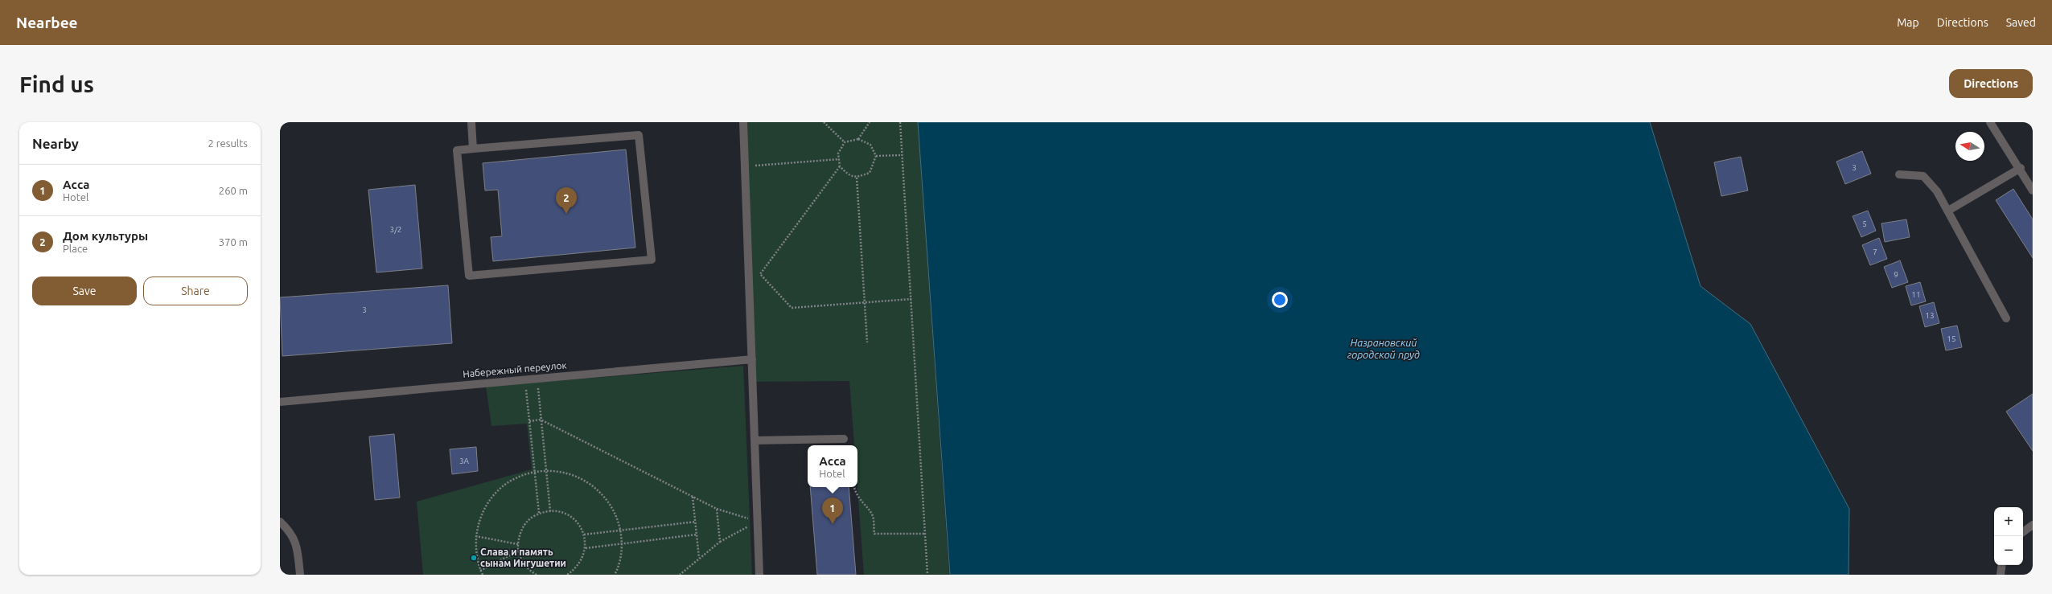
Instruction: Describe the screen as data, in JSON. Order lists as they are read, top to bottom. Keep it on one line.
{"streets":{"street":["Набережный переулок"]},"water":["Назрановский городской пруд"],"places":["Слава и память сынам Ингушетии"],"house_numbers":["3","5","3/2","7","9","11","3","13","15","3А"],"north":"left","page":{"header":"Nearbee","nav":["Map","Directions","Saved"],"buttons":["Directions",["Save","Share"]],"title":"Find us","heading":["Nearby","2 results"],"list":[{"mark":"1","name":"Асса","note":"Hotel","value":"260 m"},{"mark":"2","name":"Дом культуры","note":"Place","value":"370 m"}],"pins":["2","1"],"popup":["Асса","Hotel"],"map_buttons":["+","−"]}}
